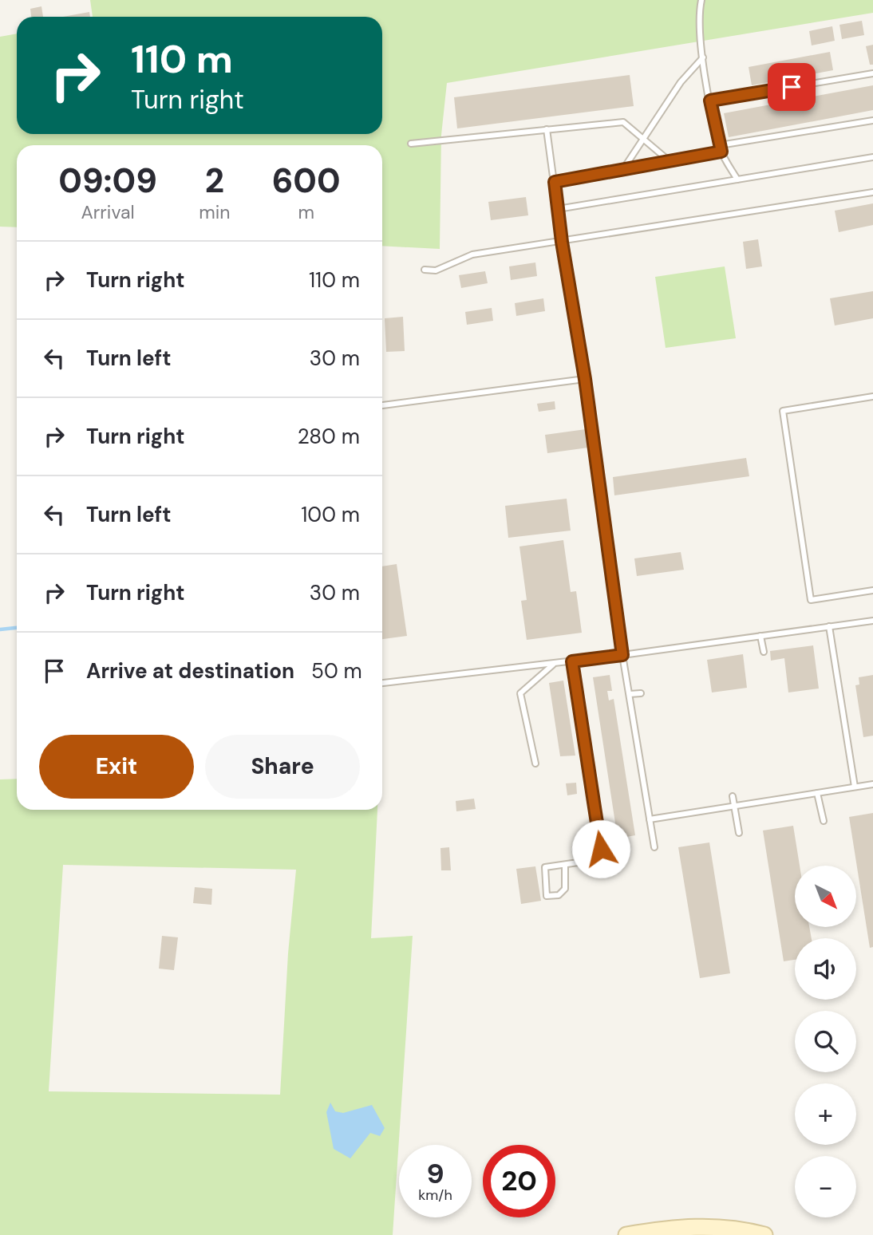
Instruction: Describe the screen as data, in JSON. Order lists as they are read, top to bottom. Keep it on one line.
{"north":"bottom right","page":{"turn":["110 m","Turn right"],"eta":["09:09","Arrival","2","min","600","m"],"list":[{"name":"Turn right","value":"110 m"},{"name":"Turn left","value":"30 m"},{"name":"Turn right","value":"280 m"},{"name":"Turn left","value":"100 m"},{"name":"Turn right","value":"30 m"},{"name":"Arrive at destination","value":"50 m"}],"buttons":["Exit","Share"],"map_buttons":["+","−"],"speed":"9 km/h","limit":"20"}}
